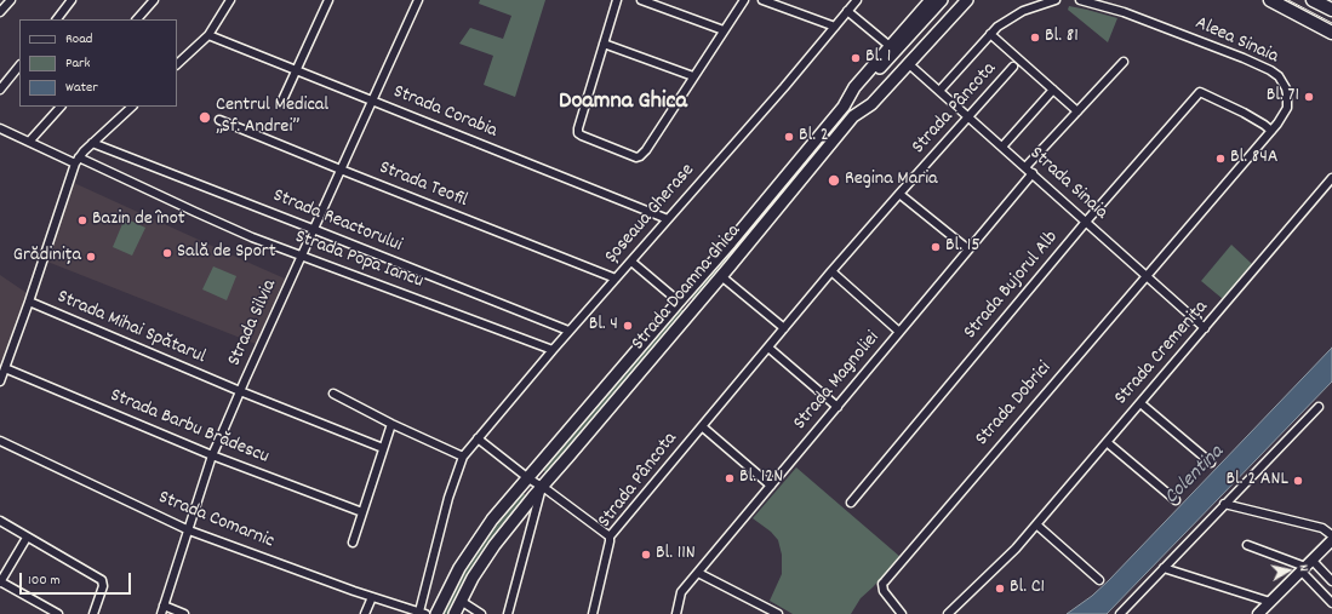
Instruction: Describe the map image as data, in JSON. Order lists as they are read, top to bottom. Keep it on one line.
{"streets":{"main road":["Strada Doamna Ghica"],"street":["Aleea Sinaia","Strada Pâncota","Strada Corabia","Strada Sinaia","Strada Teofil","Șoseaua Gherase","Strada Reactorului","Strada Popa Iancu","Strada Bujorul Alb","Strada Silvia","Strada Mihai Spătarul","Strada Cremenița","Strada Magnoliei","Strada Dobrici","Strada Barbu Brădescu","Strada Comarnic"]},"crossings":[["Aleea Sinaia","Strada Sinaia"],["Aleea Sinaia","Strada Bujorul Alb"],["Aleea Sinaia","Strada Dobrici"],["Strada Pâncota","Strada Sinaia"],["Strada Pâncota","Strada Magnoliei"],["Strada Corabia","Șoseaua Gherase"],["Strada Corabia","Strada Silvia"],["Strada Sinaia","Strada Bujorul Alb"],["Strada Sinaia","Strada Doamna Ghica"],["Strada Sinaia","Strada Cremenița"],["Strada Sinaia","Strada Magnoliei"],["Strada Sinaia","Strada Dobrici"],["Strada Teofil","Șoseaua Gherase"],["Strada Teofil","Strada Silvia"],["Șoseaua Gherase","Strada Reactorului"],["Șoseaua Gherase","Strada Popa Iancu"],["Șoseaua Gherase","Strada Comarnic"],["Strada Reactorului","Strada Silvia"],["Strada Popa Iancu","Strada Silvia"],["Strada Silvia","Strada Mihai Spătarul"],["Strada Silvia","Strada Barbu Brădescu"],["Strada Silvia","Strada Comarnic"]],"districts":["Doamna Ghica"],"water":["Colentina"],"places":["Bl. 81","Bl. 1","Bl. 71","Centrul Medical „Sf. Andrei”","Bl. 2","Bl. 84A","Regina Maria","Bazin de înot","Bl. 15","Sală de Sport","Grădinița","Bl. 4","Bl. 12N","Bl. 2 ANL","Bl. 11N","Bl. C1"],"legend":["Road","Park","Water"],"scale_bar":"100 m","north":"right"}
